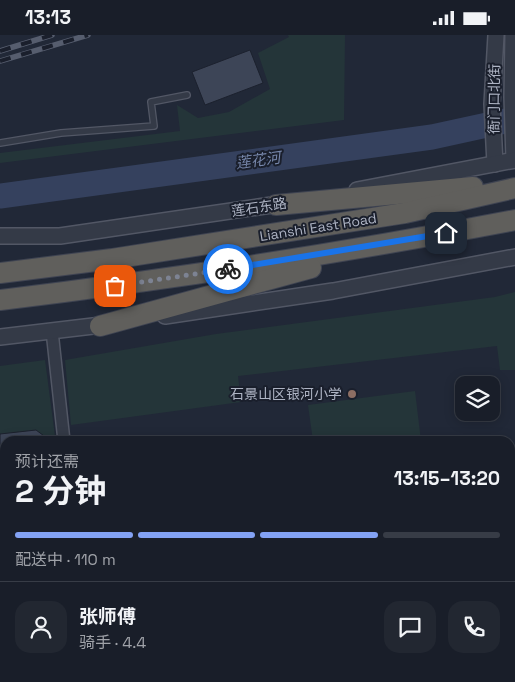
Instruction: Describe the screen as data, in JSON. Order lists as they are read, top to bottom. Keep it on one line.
{"streets":{"highway":["Lianshi East Road"],"street":["衙门口北街","莲石东路"]},"crossings":[["衙门口北街","莲石东路"]],"water":["莲花河"],"places":["石景山区银河小学"],"page":{"status":"13:13","heading":["2 分钟","预计还需","13:15–13:20"],"panel":["张师傅","骑手 · 4.4"],"bar":"配送中 · 110 m"}}
